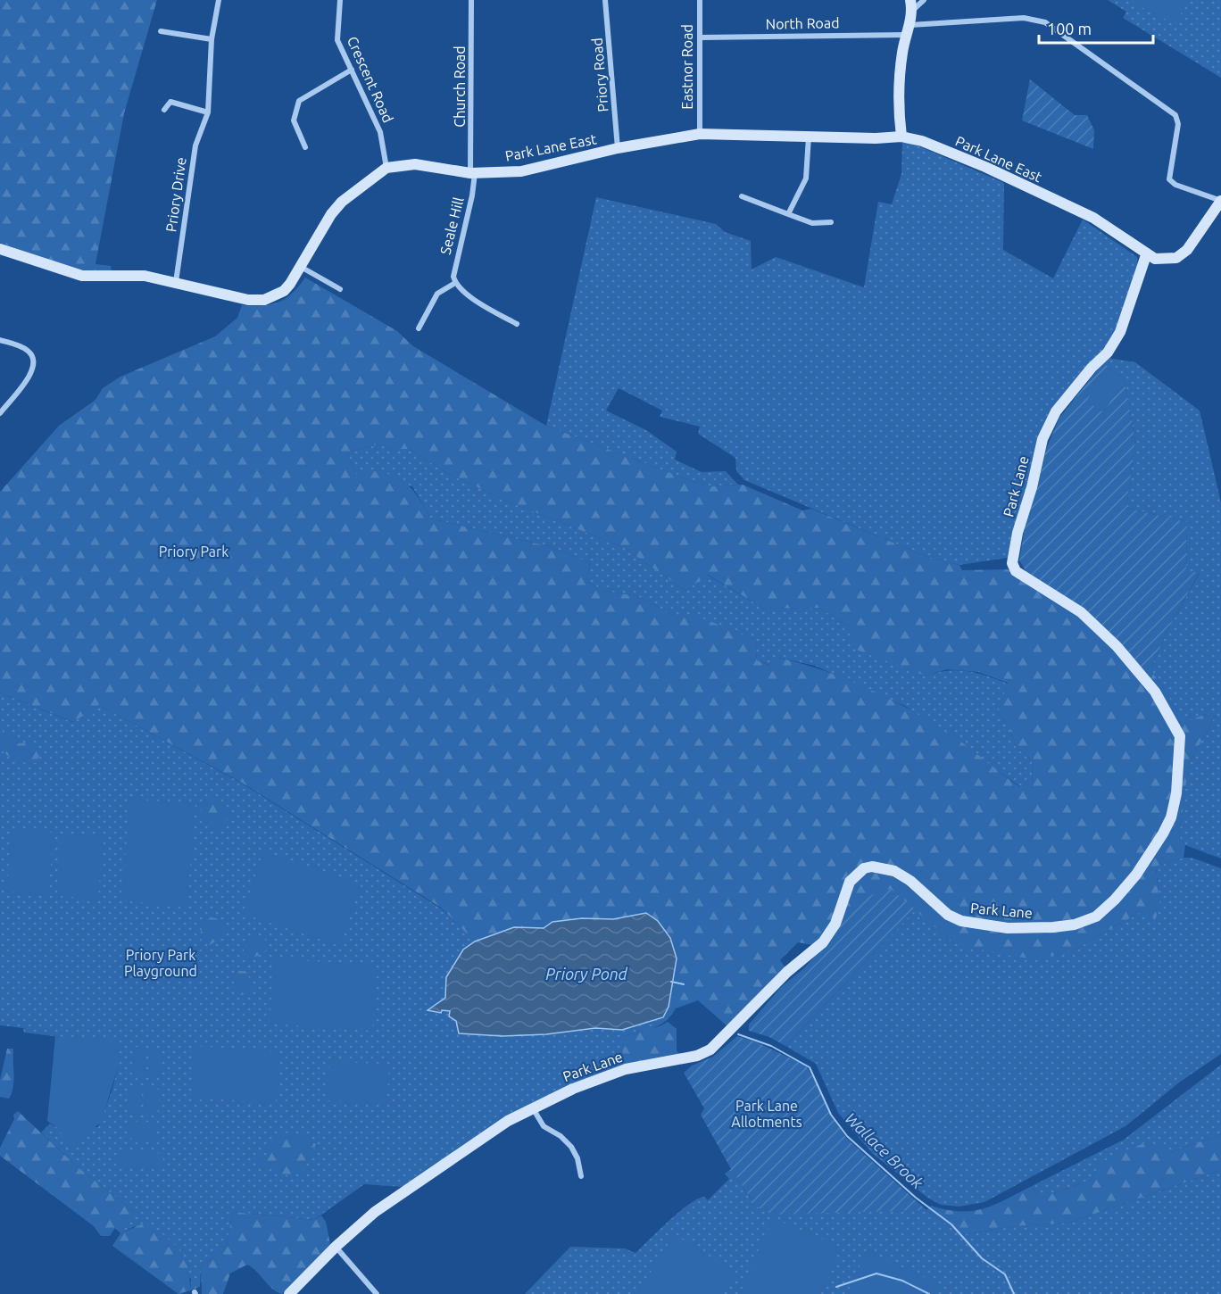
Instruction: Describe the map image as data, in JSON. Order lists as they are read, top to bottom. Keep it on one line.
{"streets":{"street":["North Road","Eastnor Road","Priory Road","Crescent Road","Church Road","Park Lane East","Priory Drive","Seale Hill","Park Lane"]},"crossings":[["North Road","Eastnor Road"],["Eastnor Road","Park Lane East"],["Priory Road","Park Lane East"],["Crescent Road","Park Lane East"],["Church Road","Park Lane East"],["Church Road","Seale Hill"],["Park Lane East","Seale Hill"],["Park Lane East","Park Lane"]],"water":["Priory Pond","Wallace Brook"],"parks":["Priory Park","Priory Park Playground","Park Lane Allotments"],"scale_bar":"100 m"}
